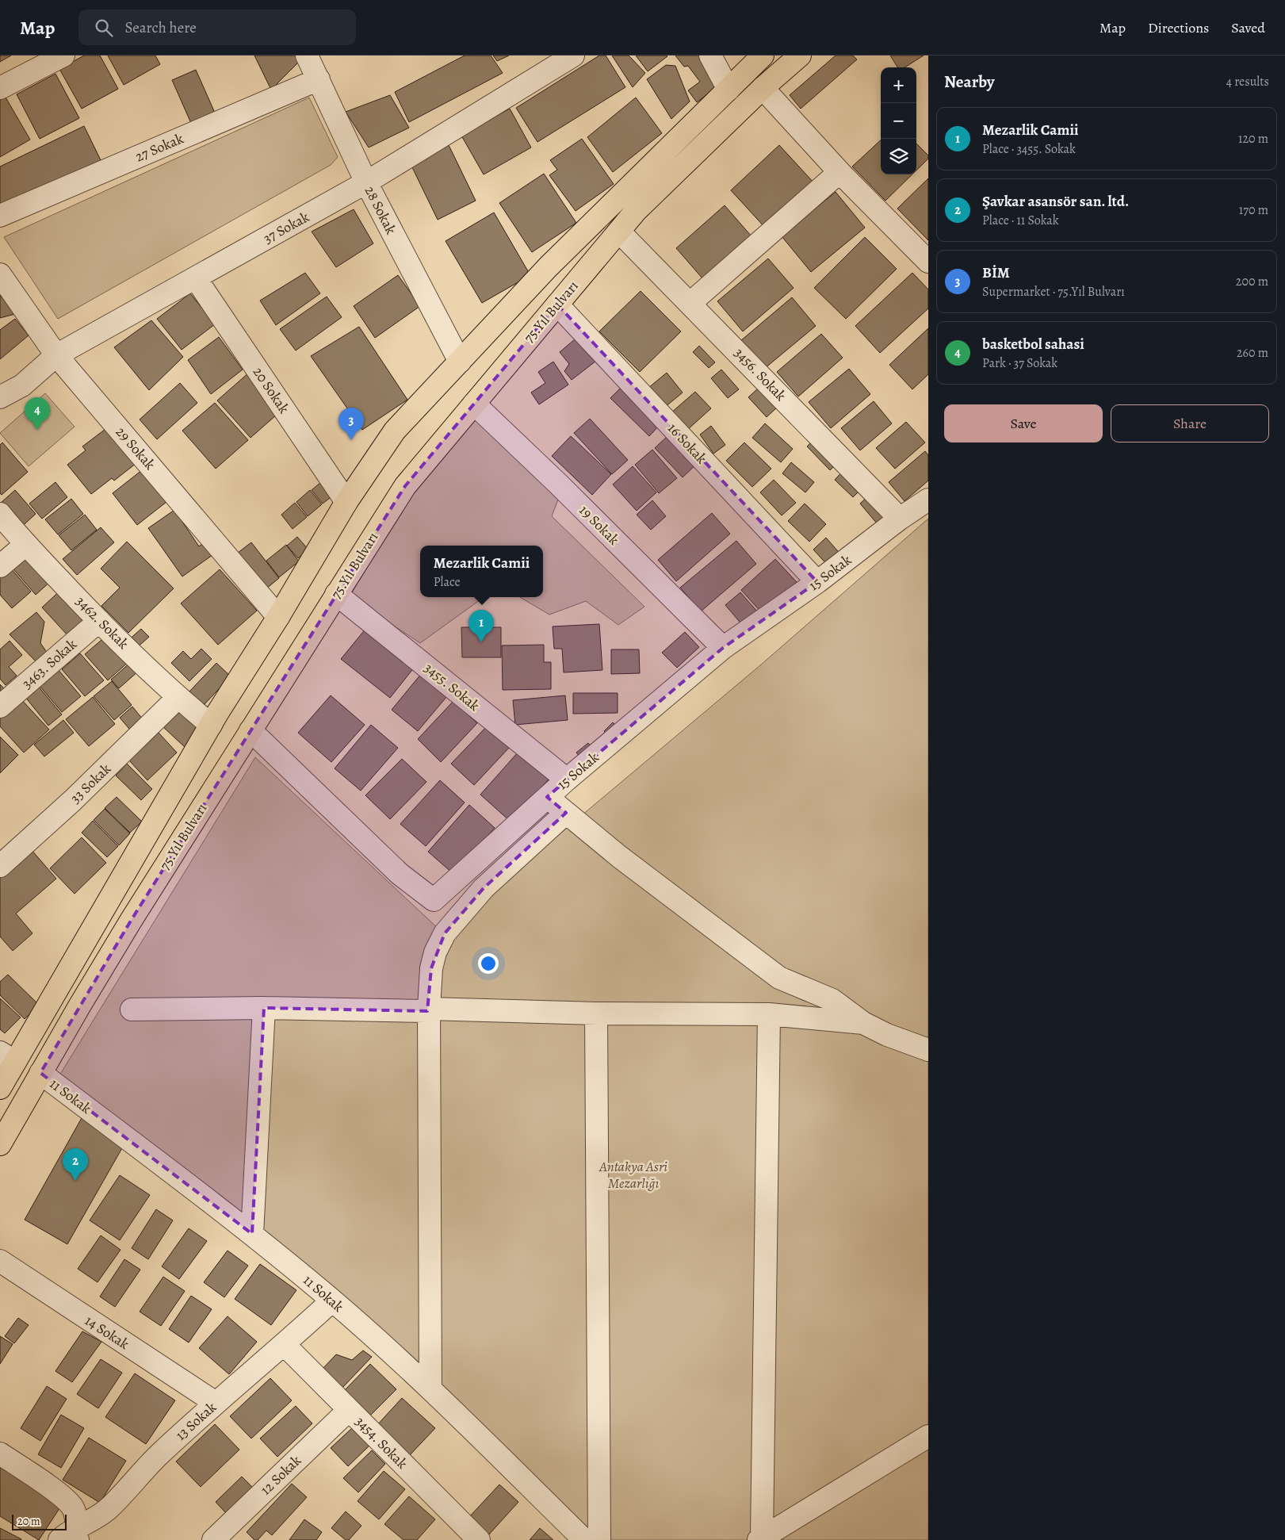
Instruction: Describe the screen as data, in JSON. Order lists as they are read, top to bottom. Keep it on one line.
{"streets":{"main road":["75.Yıl Bulvarı"],"street":["27 Sokak","28 Sokak","37 Sokak","3456. Sokak","20 Sokak","16 Sokak","29 Sokak","19 Sokak","15 Sokak","3462. Sokak","3463. Sokak","3455. Sokak","33 Sokak","11 Sokak","14 Sokak","13 Sokak","3454. Sokak","12 Sokak"]},"crossings":[["27 Sokak","28 Sokak"],["28 Sokak","37 Sokak"],["37 Sokak","20 Sokak"],["37 Sokak","29 Sokak"],["75.Yıl Bulvarı","3456. Sokak"],["75.Yıl Bulvarı","16 Sokak"],["75.Yıl Bulvarı","19 Sokak"],["75.Yıl Bulvarı","15 Sokak"],["75.Yıl Bulvarı","3455. Sokak"],["75.Yıl Bulvarı","11 Sokak"],["3456. Sokak","15 Sokak"],["16 Sokak","15 Sokak"],["19 Sokak","15 Sokak"],["15 Sokak","3455. Sokak"],["3462. Sokak","3463. Sokak"],["3462. Sokak","33 Sokak"],["11 Sokak","13 Sokak"],["14 Sokak","13 Sokak"],["13 Sokak","3454. Sokak"],["3454. Sokak","12 Sokak"]],"parks":["Antakya Asri Mezarlığı"],"scale_bar":"20 m","page":{"header":"Map","search":"Search here","nav":["Map","Directions","Saved"],"heading":["Nearby","4 results"],"map_buttons":["+","−"],"list":[{"mark":"1","name":"Mezarlik Camii","note":"Place · 3455. Sokak","value":"120 m"},{"mark":"2","name":"Şavkar asansör san. ltd.","note":"Place · 11 Sokak","value":"170 m"},{"mark":"3","name":"BİM","note":"Supermarket · 75.Yıl Bulvarı","value":"200 m"},{"mark":"4","name":"basketbol sahasi","note":"Park · 37 Sokak","value":"260 m"}],"buttons":["Save","Share"],"pins":["4","3","1","2"],"popup":["Mezarlik Camii","Place"],"scale":"20 m"}}
